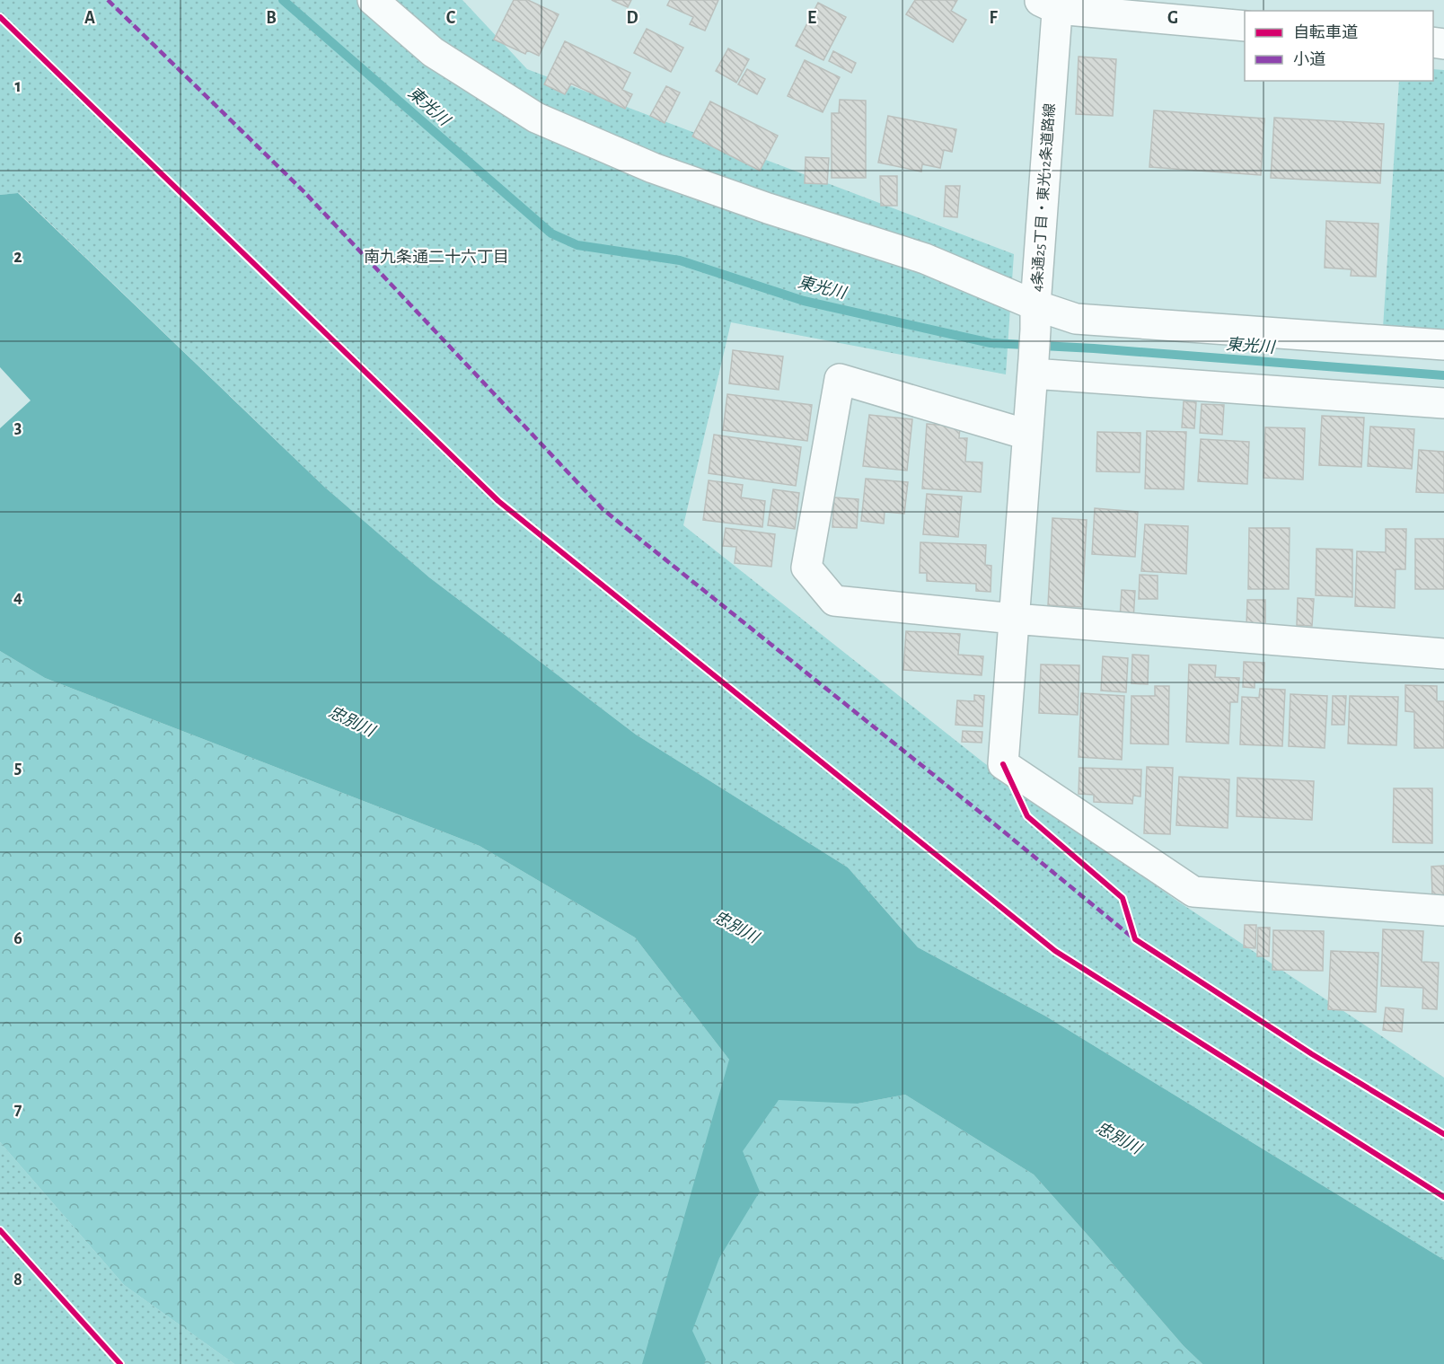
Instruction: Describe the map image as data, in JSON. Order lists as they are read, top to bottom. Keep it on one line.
{"streets":{"street":["4条通25丁目・東光12条道路線"]},"districts":["南九条通二十六丁目"],"water":["東光川","忠別川"],"legend":["自転車道","小道"],"grid":{"columns":["A","B","C","D","E","F","G"],"rows":["1","2","3","4","5","6","7","8"]}}
